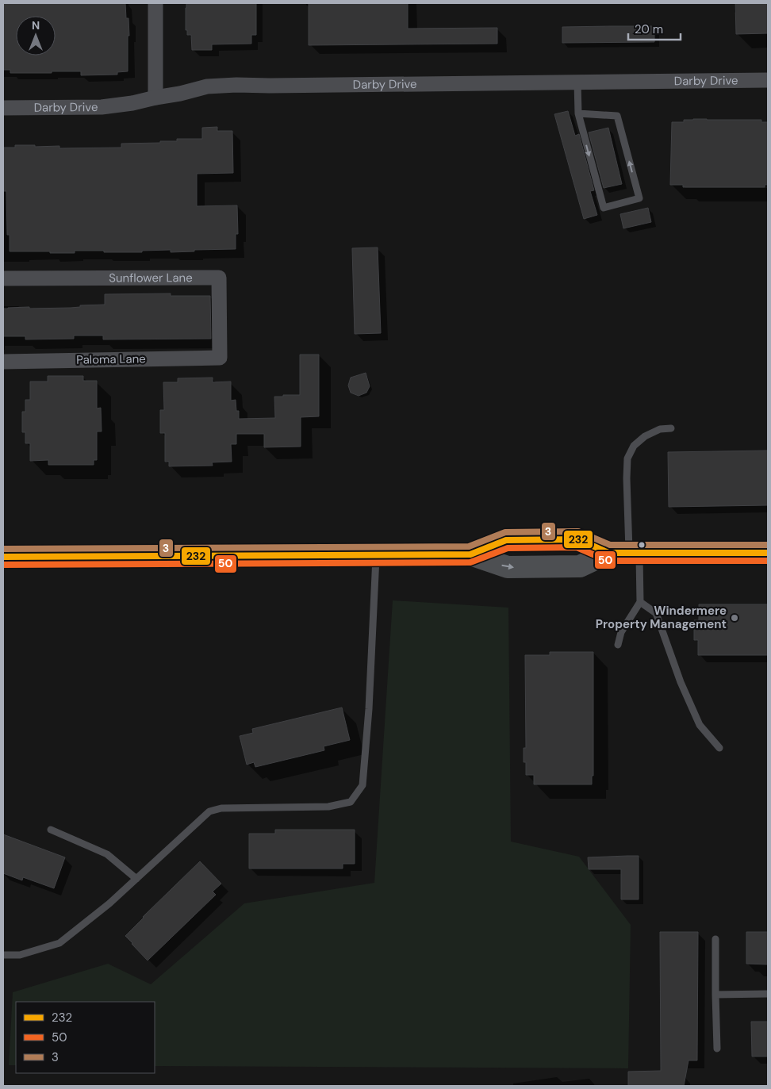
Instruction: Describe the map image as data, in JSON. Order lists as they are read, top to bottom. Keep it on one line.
{"streets":{"street":["Darby Drive","Sunflower Lane","Paloma Lane"]},"crossings":[["Sunflower Lane","Paloma Lane"]],"places":["Windermere Property Management"],"lines":["transit line 3","transit line 232","transit line 50"],"legend":["232","50","3"],"scale_bar":"20 m","north":"top"}
